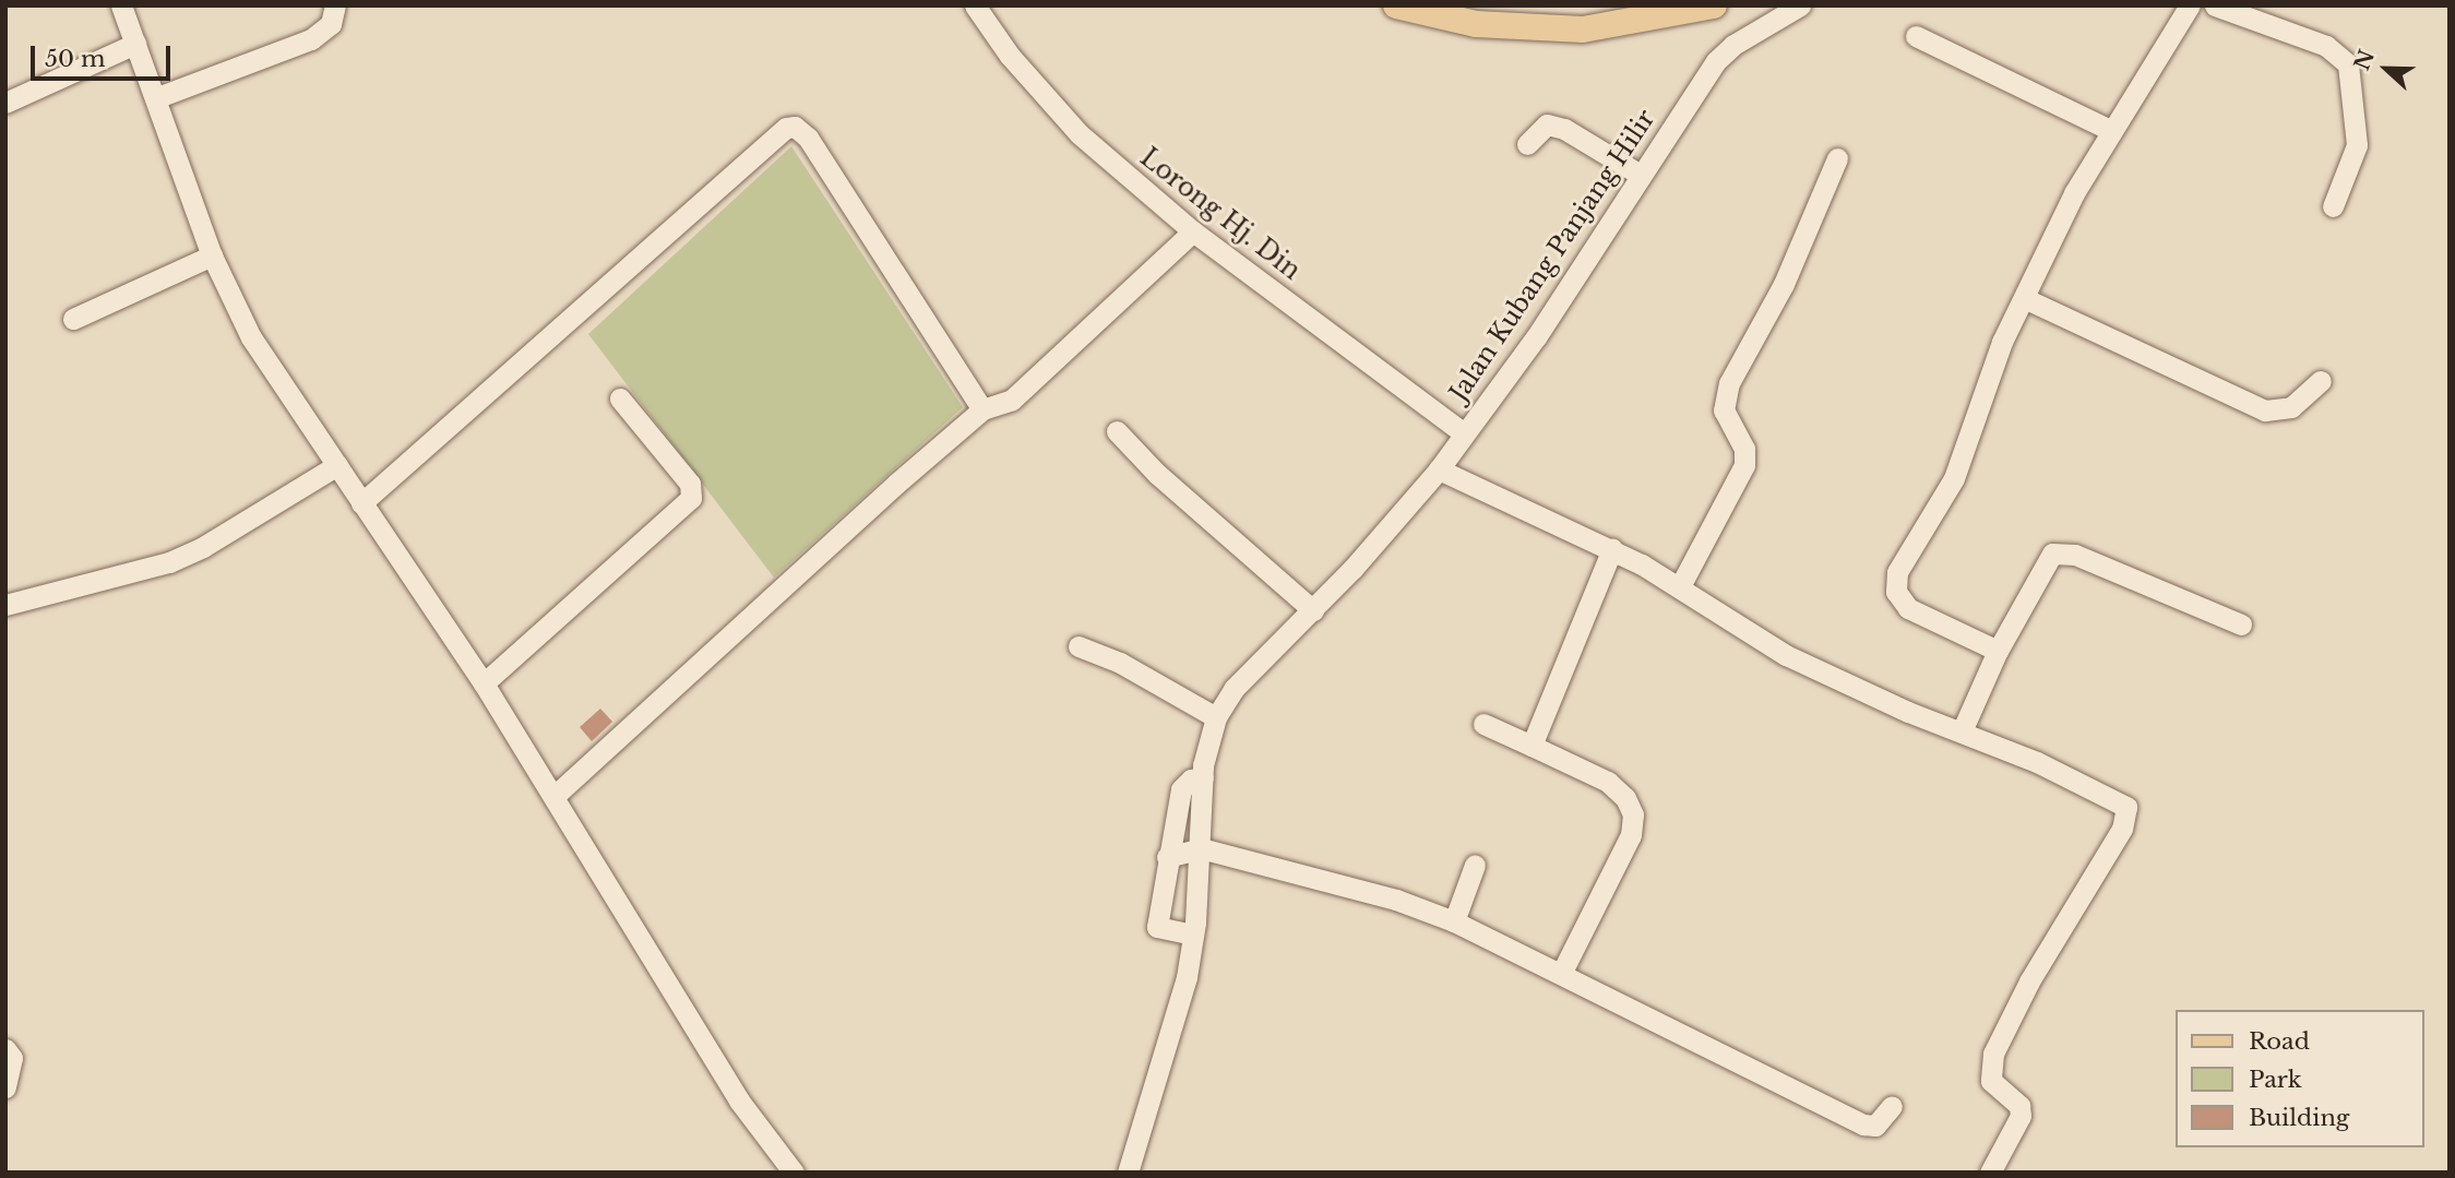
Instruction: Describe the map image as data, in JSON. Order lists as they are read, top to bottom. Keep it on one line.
{"streets":{"street":["Lorong Hj. Din","Jalan Kubang Panjang Hilir"]},"crossings":[["Lorong Hj. Din","Jalan Kubang Panjang Hilir"]],"legend":["Road","Park","Building"],"scale_bar":"50 m","north":"left"}
